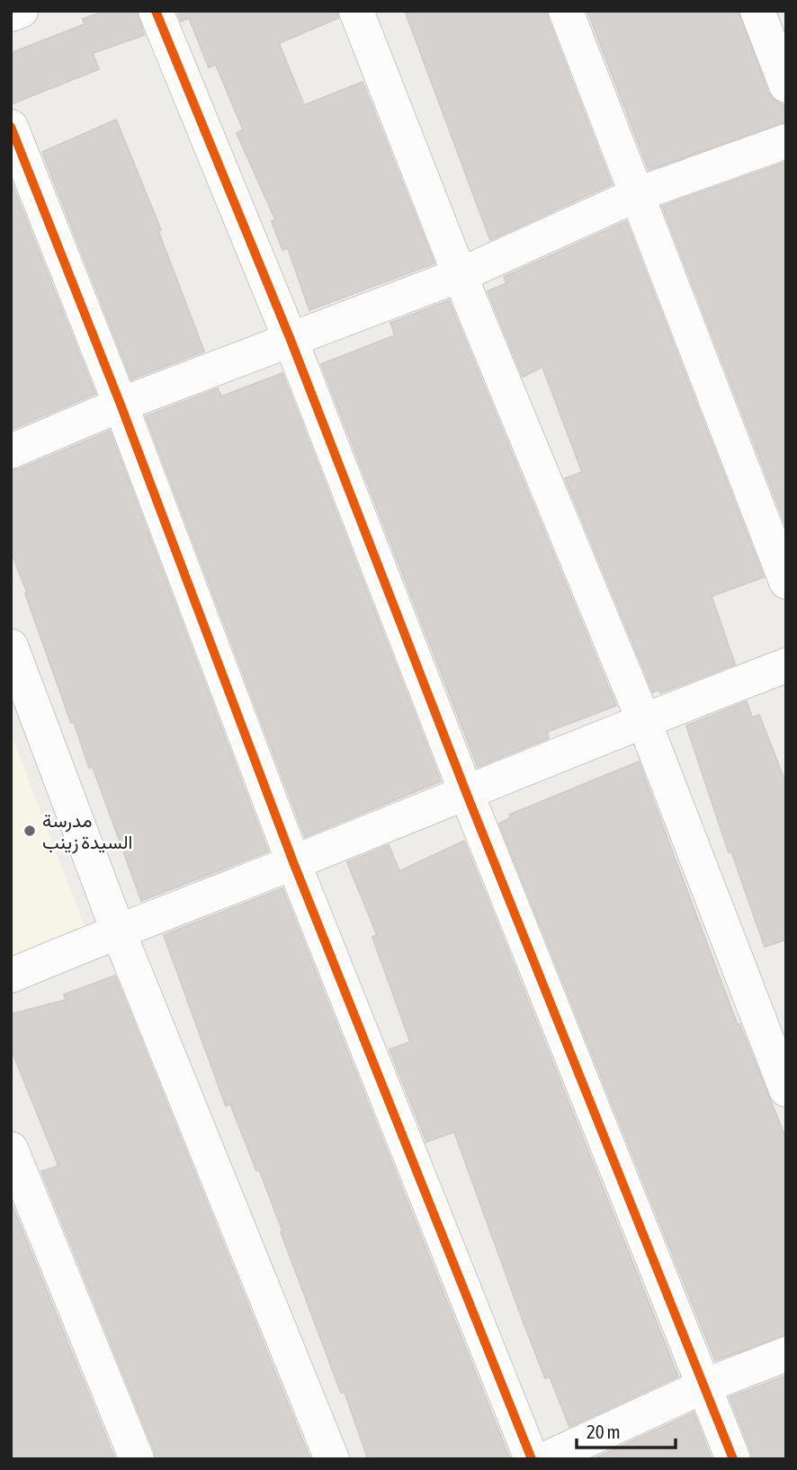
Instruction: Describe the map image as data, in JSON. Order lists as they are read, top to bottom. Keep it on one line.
{"places":["مدرسة السيدة زينب"],"scale_bar":"20 m"}
